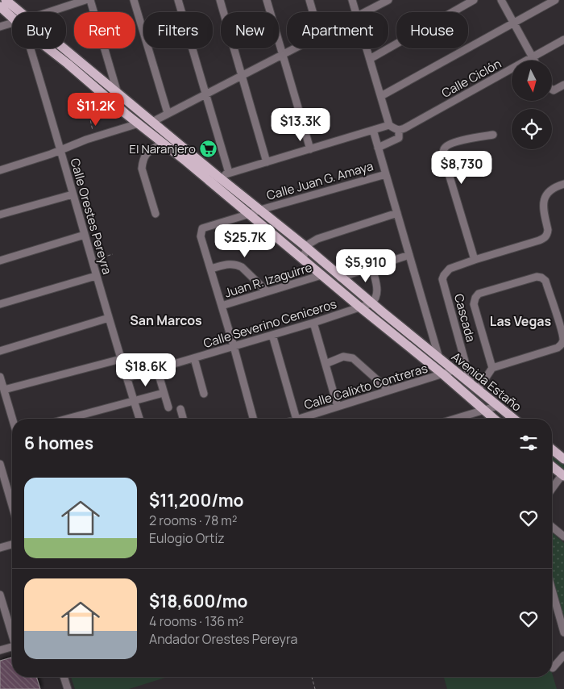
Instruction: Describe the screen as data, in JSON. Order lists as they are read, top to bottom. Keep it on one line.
{"streets":{"main road":["Avenida Estaño"],"street":["Calle Ciclón","Calle Juan G. Amaya","Calle Orestes Pereyra","Juan R. Izaguirre","Cascada","Calle Severino Ceniceros","Calle Calixto Contreras"]},"crossings":[["Calle Juan G. Amaya","Avenida Estaño"],["Calle Orestes Pereyra","Calle Severino Ceniceros"],["Juan R. Izaguirre","Avenida Estaño"],["Cascada","Avenida Estaño"],["Calle Severino Ceniceros","Avenida Estaño"],["Avenida Estaño","Calle Calixto Contreras"]],"districts":["San Marcos","Las Vegas"],"places":{"supermarket":["El Naranjero"]},"north":"bottom","page":{"chip":["Buy","Rent","Filters","New","Apartment","House"],"price":["$11.2K","$13.3K","$8,730","$25.7K","$5,910","$18.6K"],"heading":"6 homes","list":[{"name":"$11,200/mo","note":"2 rooms · 78 m² · Eulogio Ortíz"},{"name":"$18,600/mo","note":"4 rooms · 136 m² · Andador Orestes Pereyra"}]}}
